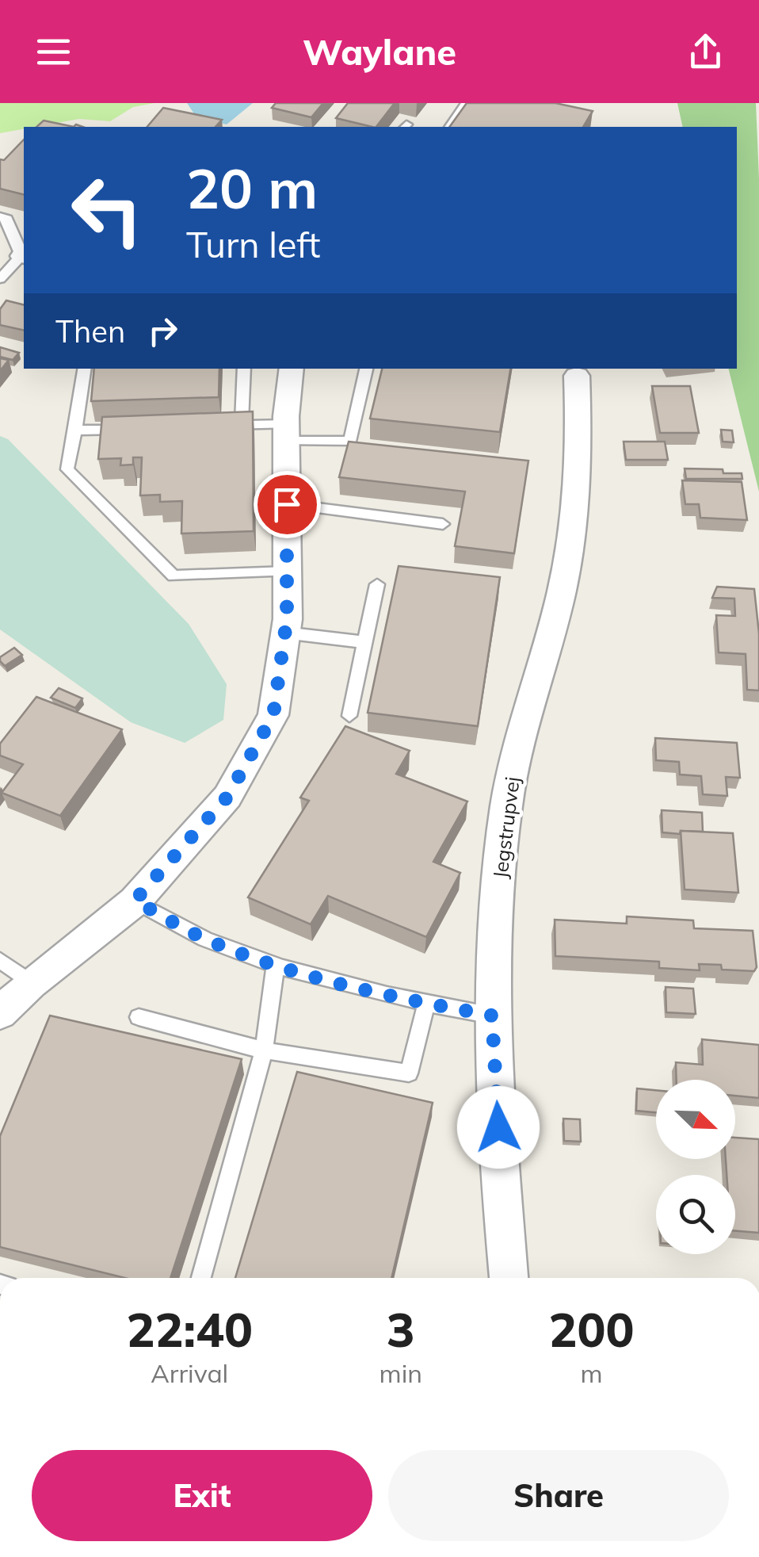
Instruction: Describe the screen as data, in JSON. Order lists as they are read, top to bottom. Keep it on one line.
{"streets":{"street":["Jegstrupvej"]},"north":"bottom right","page":{"header":"Waylane","turn":["20 m","Turn left"],"then":"Then","eta":["22:40","Arrival","3","min","200","m"],"buttons":["Exit","Share"]}}
